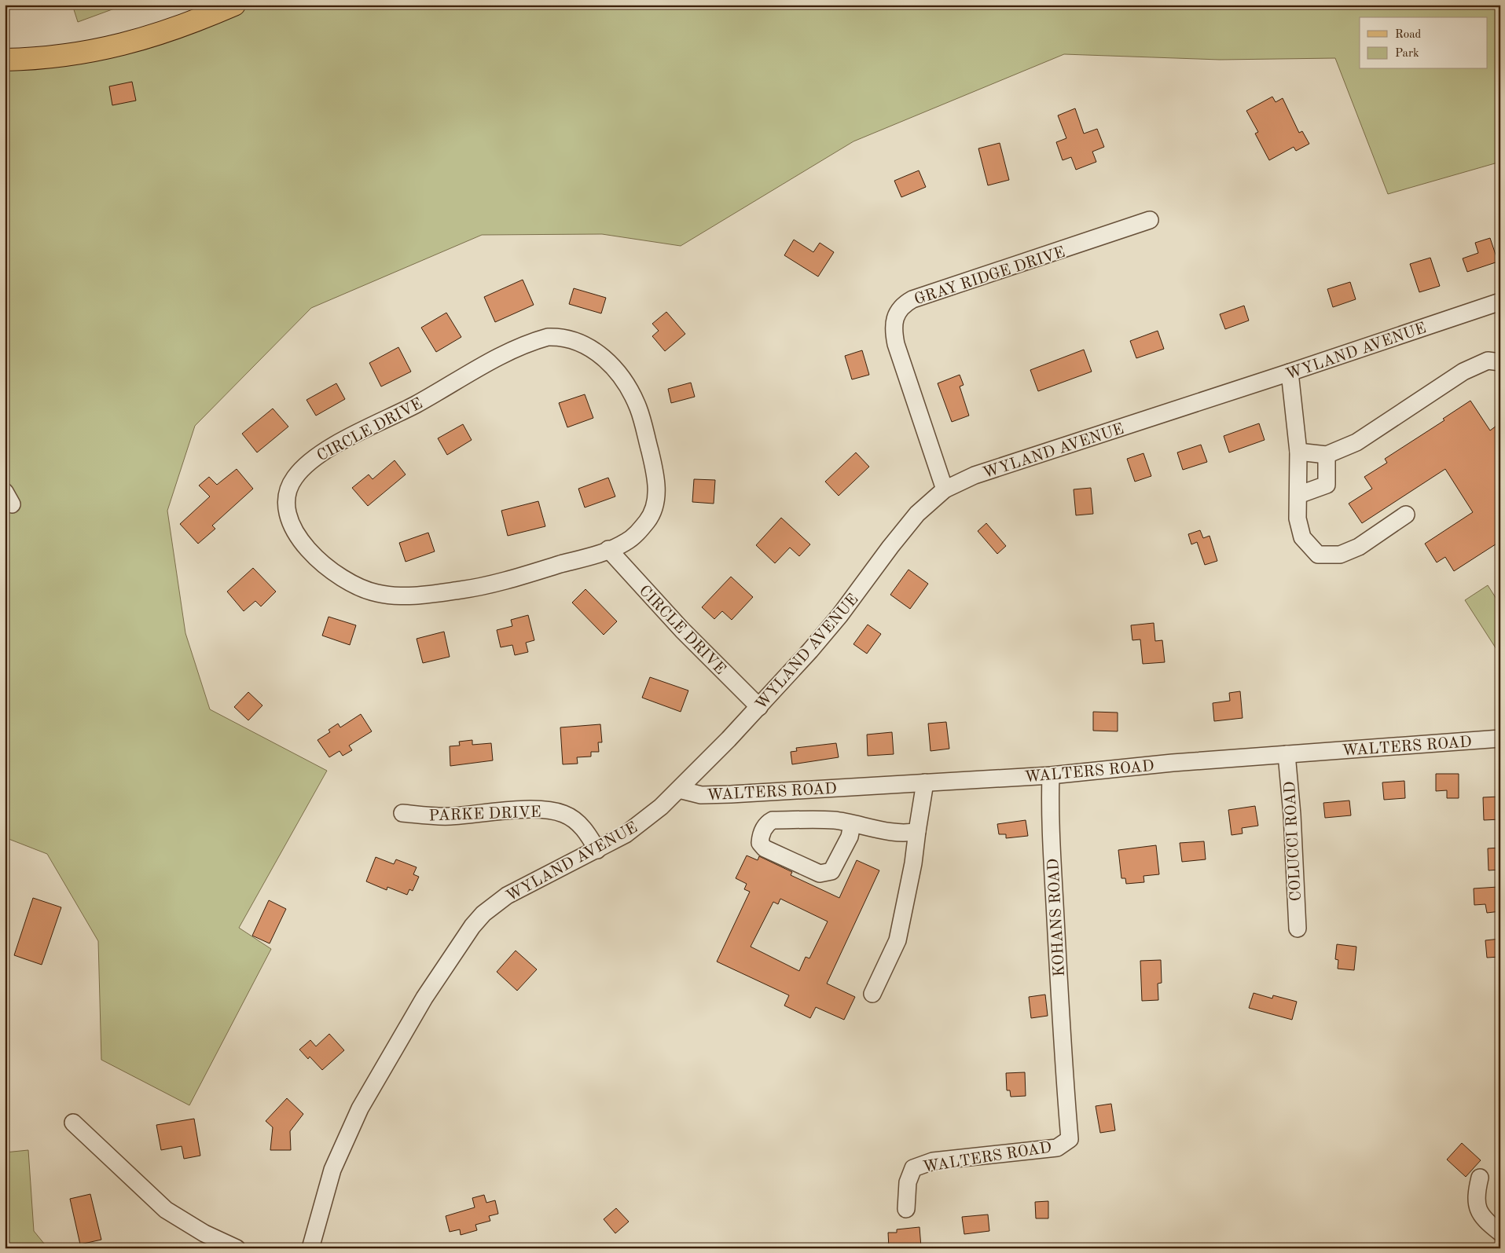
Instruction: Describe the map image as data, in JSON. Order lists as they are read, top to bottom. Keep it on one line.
{"streets":{"street":["GRAY RIDGE DRIVE","WYLAND AVENUE","CIRCLE DRIVE","WALTERS ROAD","PARKE DRIVE","COLUCCI ROAD","KOHANS ROAD"]},"crossings":[["GRAY RIDGE DRIVE","WYLAND AVENUE"],["WYLAND AVENUE","CIRCLE DRIVE"],["WYLAND AVENUE","WALTERS ROAD"],["WYLAND AVENUE","PARKE DRIVE"],["WALTERS ROAD","COLUCCI ROAD"],["WALTERS ROAD","KOHANS ROAD"]],"legend":["Road","Park"]}
